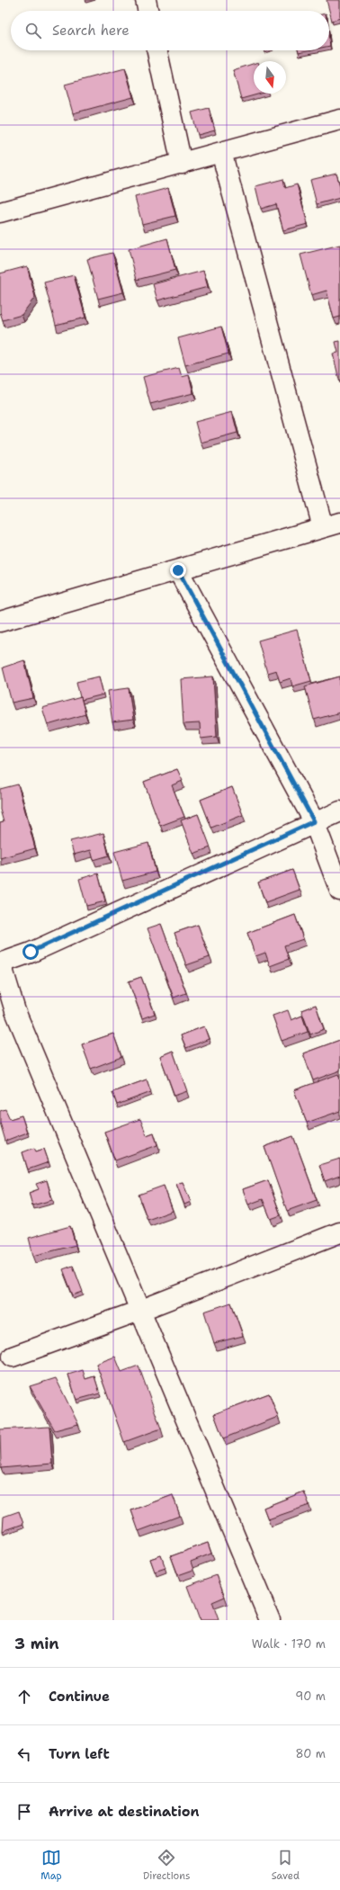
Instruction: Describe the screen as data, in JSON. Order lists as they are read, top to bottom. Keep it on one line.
{"north":"bottom","page":{"search":"Search here","heading":["3 min","Walk · 170 m"],"list":[["Continue","90 m"],["Turn left","80 m"],"Arrive at destination"],"nav":["Map","Directions","Saved"]}}
